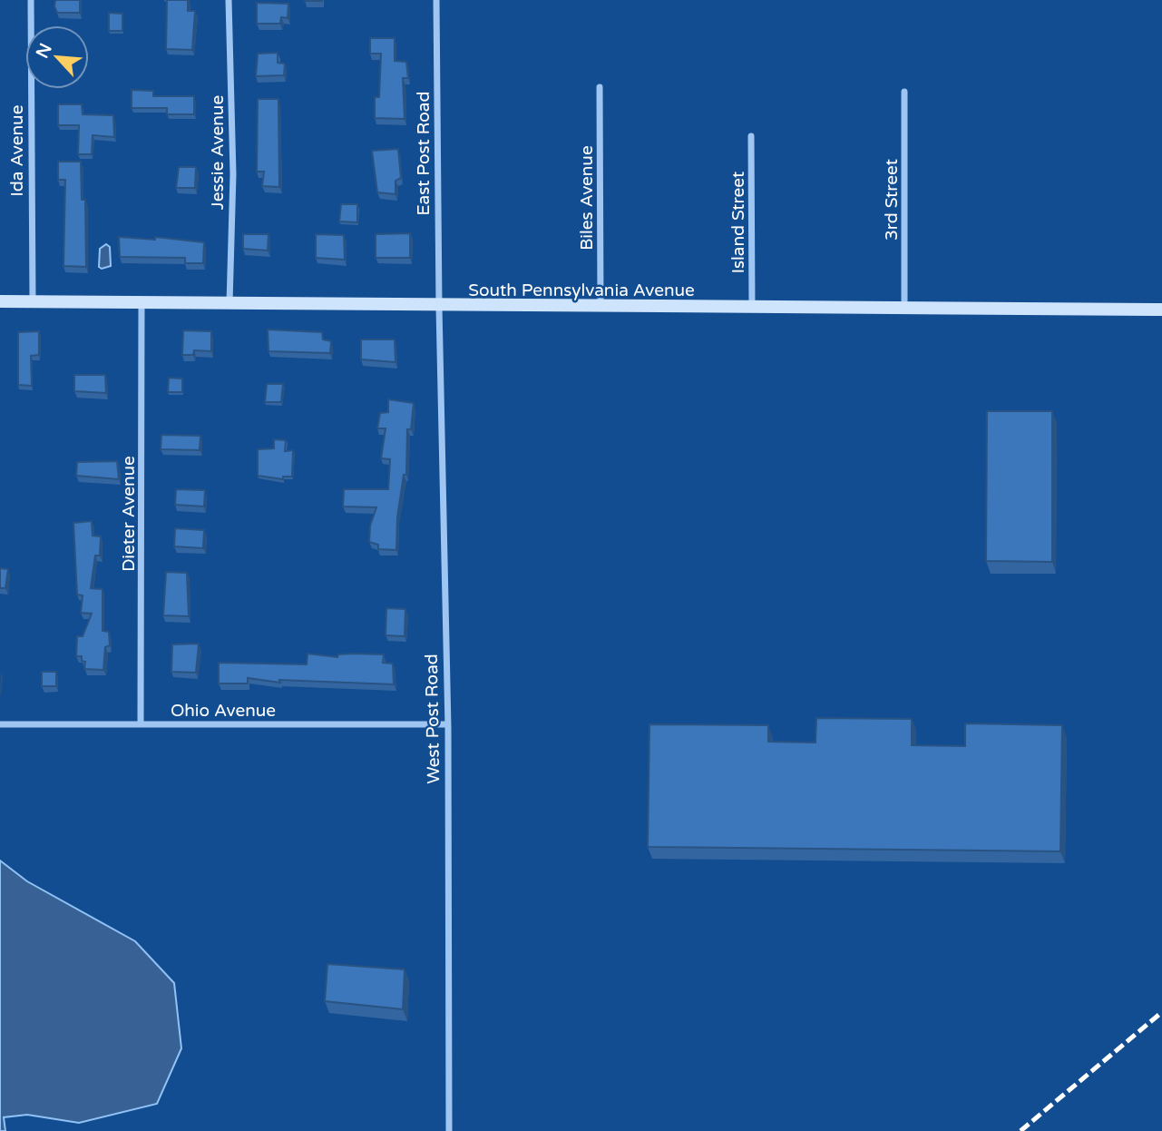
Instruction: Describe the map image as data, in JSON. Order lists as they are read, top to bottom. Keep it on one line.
{"streets":{"main road":["South Pennsylvania Avenue"],"street":["Ida Avenue","Jessie Avenue","East Post Road","Biles Avenue","3rd Street","Island Street","Dieter Avenue","Ohio Avenue","West Post Road"]},"crossings":[["Ida Avenue","South Pennsylvania Avenue"],["Jessie Avenue","South Pennsylvania Avenue"],["East Post Road","South Pennsylvania Avenue"],["East Post Road","West Post Road"],["Biles Avenue","South Pennsylvania Avenue"],["3rd Street","South Pennsylvania Avenue"],["Island Street","South Pennsylvania Avenue"],["South Pennsylvania Avenue","Dieter Avenue"],["South Pennsylvania Avenue","West Post Road"],["Dieter Avenue","Ohio Avenue"],["Ohio Avenue","West Post Road"]],"north":"top left"}
